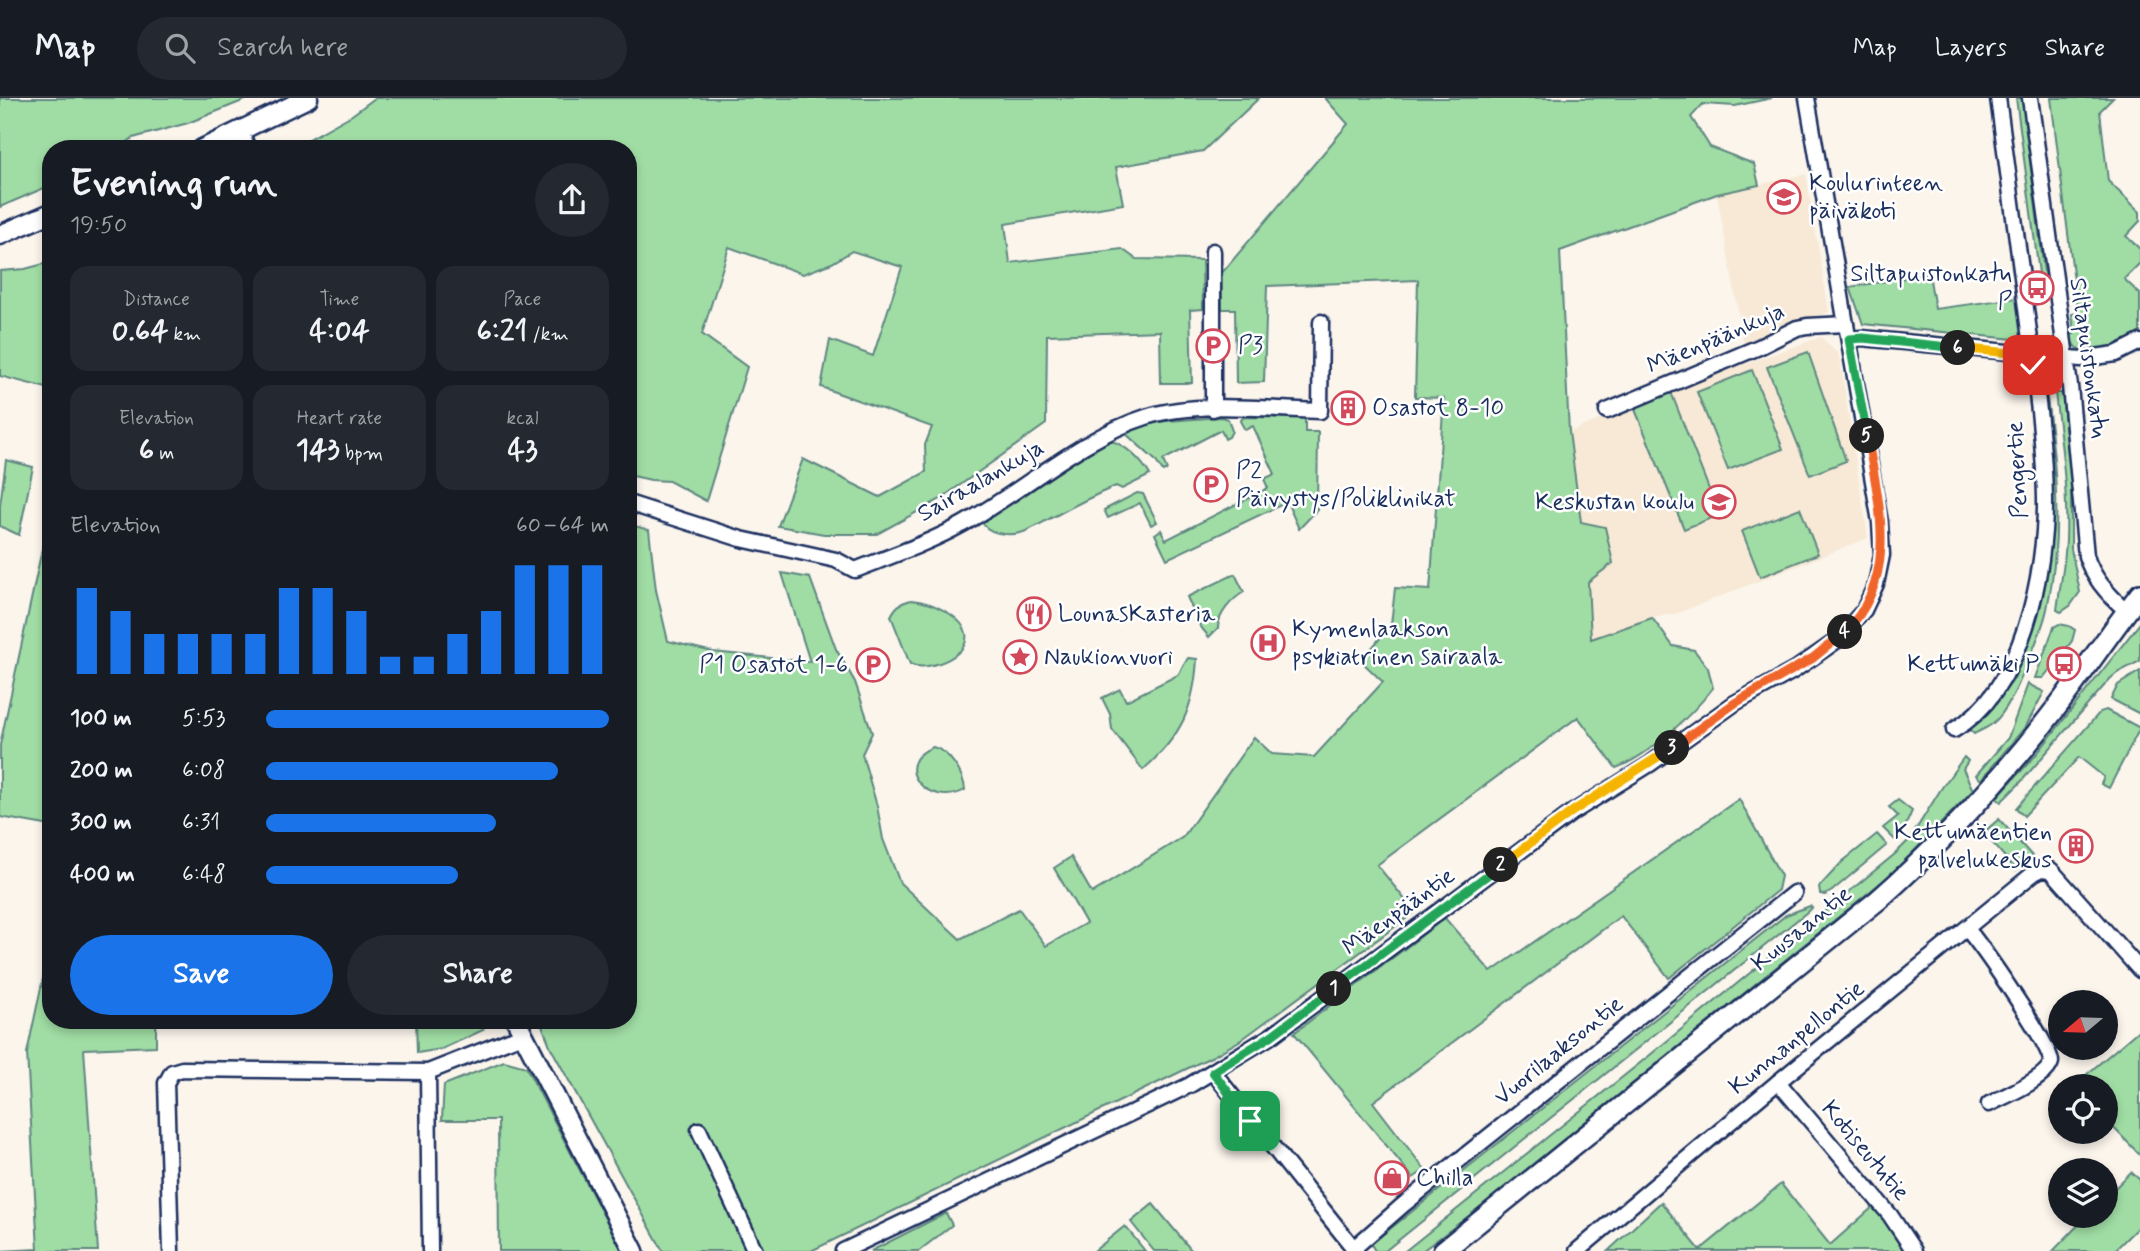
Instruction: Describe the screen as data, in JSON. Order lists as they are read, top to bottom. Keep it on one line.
{"streets":{"main road":["Kuusaantie"],"street":["Mäenpäänkuja","Siltapuistonkatu","Pengertie","Sairaalankuja","Mäenpääntie","Kunnanpellontie","Vuorilaaksontie","Kotiseututie"]},"crossings":[["Mäenpäänkuja","Siltapuistonkatu"],["Mäenpäänkuja","Pengertie"],["Mäenpäänkuja","Mäenpääntie"],["Siltapuistonkatu","Kuusaantie"],["Kunnanpellontie","Kotiseututie"]],"places":{"school or university":["Koulurinteen päiväkoti","Keskustan koulu"],"bus stop":["Siltapuistonkatu P","Kettumäki P"],"parking":["P3","P2 Päivystys/Poliklinikat","P1 Osastot 1-6"],"building":["Osastot 8-10","Kettumäentien palvelukeskus"],"restaurant":["LounasKasteria"],"hospital":["Kymenlaakson psykiatrinen sairaala"],"place":["Naukionvuori"],"shop":["Chilla"]},"north":"left","page":{"header":"Map","search":"Search here","nav":["Map","Layers","Share"],"heading":["Evening run","19:50"],"stats":[["Distance","0.64 km"],["Time","4:04"],["Pace","6:21 /km"],["Elevation","6 m"],["Heart rate","143 bpm"],["kcal","43"]],"pins":["6","5","4","3","2","1"],"chart":["Elevation","60–64 m"],"list":[{"name":"100 m","note":"5:53"},{"name":"200 m","note":"6:08"},{"name":"300 m","note":"6:31"},{"name":"400 m","note":"6:48"}],"buttons":["Save","Share"]}}
